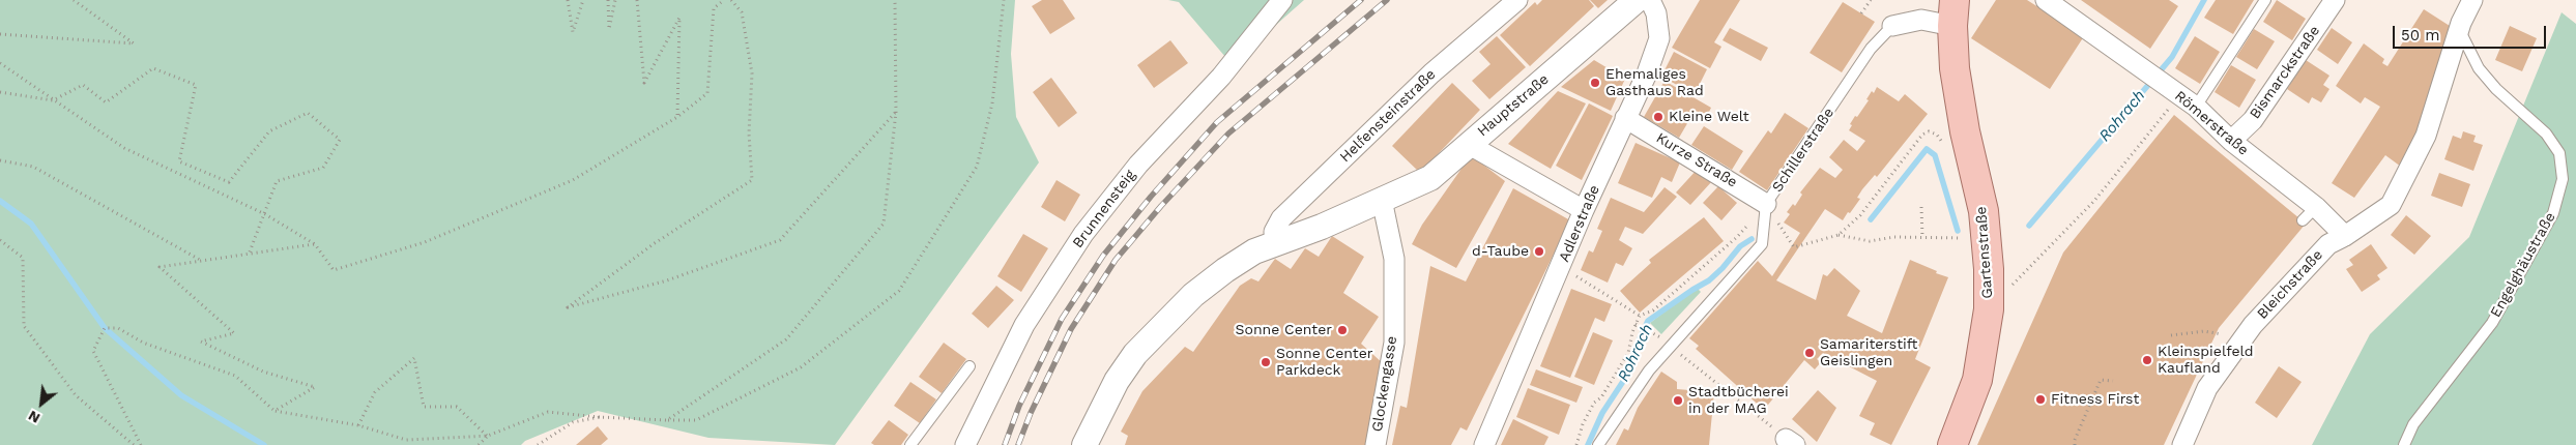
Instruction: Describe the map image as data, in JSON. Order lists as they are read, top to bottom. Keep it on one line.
{"streets":{"main road":["Gartenstraße"],"street":["Bismarckstraße","Hauptstraße","Helfensteinstraße","Römerstraße","Schillerstraße","Kurze Straße","Brunnensteig","Adlerstraße","Bleichstraße","Glockengasse"],"lane":["Engelghäustraße"]},"crossings":[["Bismarckstraße","Römerstraße"],["Hauptstraße","Glockengasse"],["Römerstraße","Bleichstraße"],["Schillerstraße","Kurze Straße"],["Schillerstraße","Gartenstraße"],["Kurze Straße","Adlerstraße"],["Engelghäustraße","Bleichstraße"]],"water":["Rohrach"],"places":["Ehemaliges Gasthaus Rad","Kleine Welt","d-Taube","Sonne Center","Samariterstift Geislingen","Kleinspielfeld Kaufland","Sonne Center Parkdeck","Fitness First","Stadtbücherei in der MAG"],"scale_bar":"50 m","north":"bottom left"}
